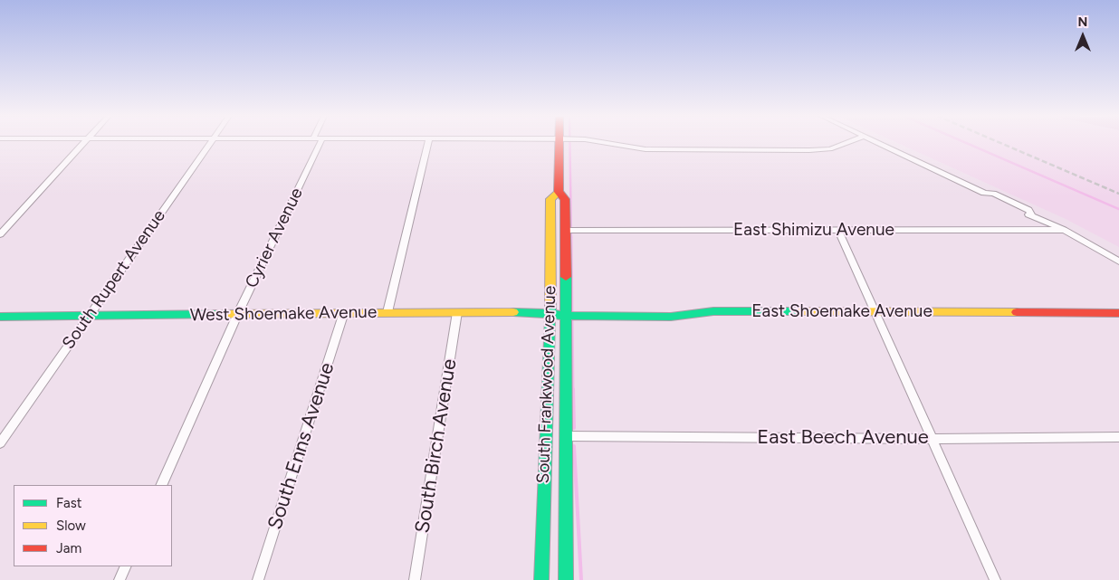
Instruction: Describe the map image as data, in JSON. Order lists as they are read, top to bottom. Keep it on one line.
{"streets":{"street":["East Shimizu Avenue","Cyrier Avenue","South Rupert Avenue","East Shoemake Avenue","West Shoemake Avenue","South Frankwood Avenue","East Beech Avenue","South Enns Avenue","South Birch Avenue"]},"crossings":[["East Shimizu Avenue","South Frankwood Avenue"],["Cyrier Avenue","West Shoemake Avenue"],["South Rupert Avenue","West Shoemake Avenue"],["East Shoemake Avenue","West Shoemake Avenue"],["East Shoemake Avenue","South Frankwood Avenue"],["West Shoemake Avenue","South Frankwood Avenue"],["West Shoemake Avenue","South Enns Avenue"],["West Shoemake Avenue","South Birch Avenue"],["South Frankwood Avenue","East Beech Avenue"]],"legend":["Fast","Slow","Jam"],"north":"top"}
